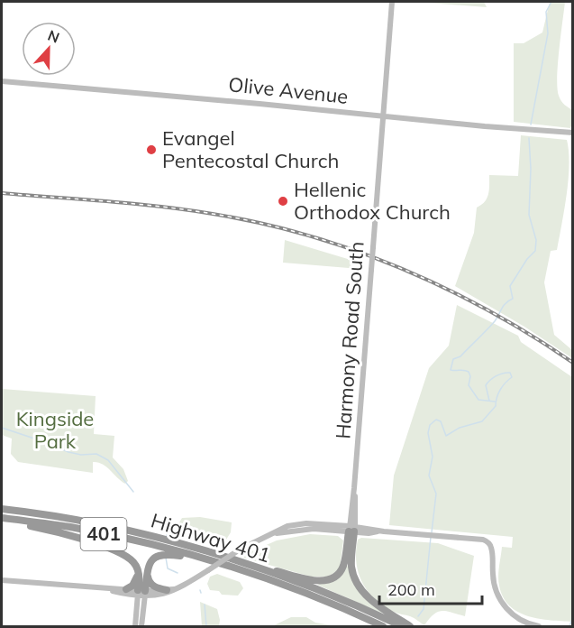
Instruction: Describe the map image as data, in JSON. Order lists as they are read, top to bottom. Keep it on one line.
{"streets":{"highway":["401","Highway 401"],"main road":["Olive Avenue","Harmony Road South"]},"crossings":[["Olive Avenue","Harmony Road South"]],"parks":["Kingside Park"],"places":["Evangel Pentecostal Church","Hellenic Orthodox Church"],"scale_bar":"200 m","north":"top"}
